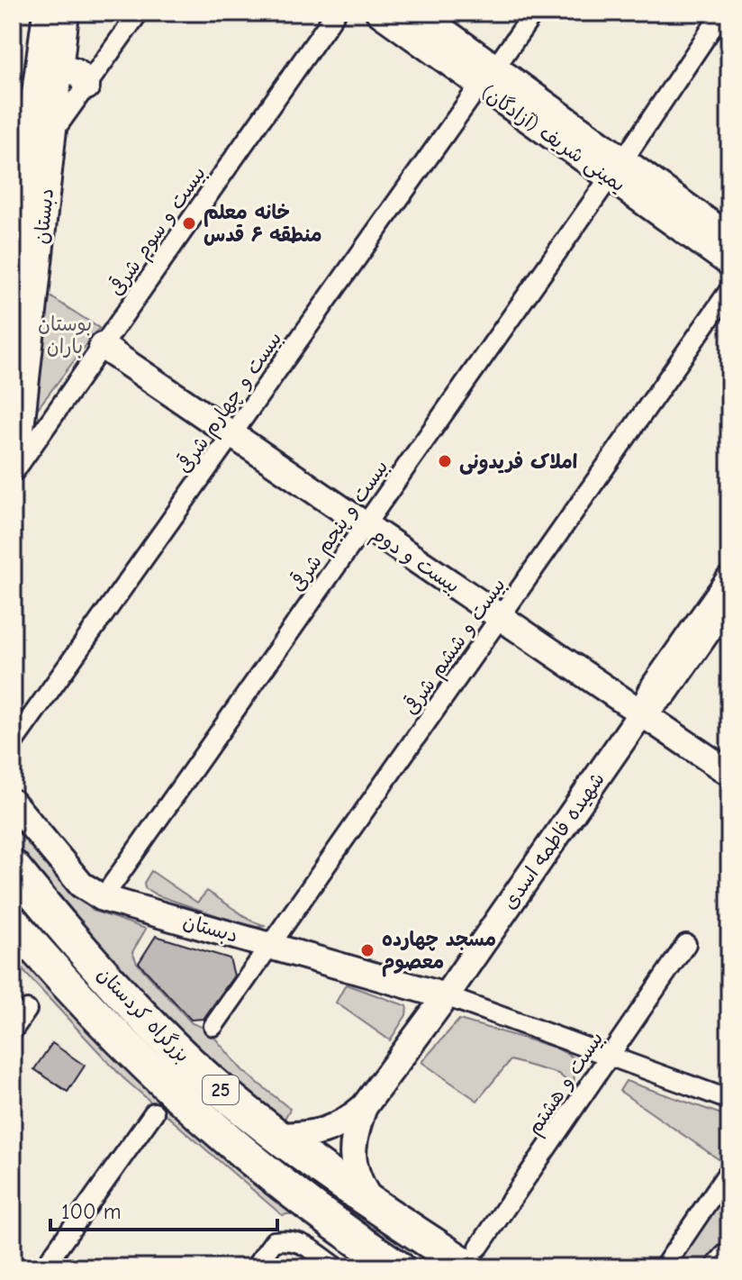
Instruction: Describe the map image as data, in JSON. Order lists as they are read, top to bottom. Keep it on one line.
{"streets":{"highway":["بزرگراه کردستان","25"],"street":["یمینی شریف (آزادگان)","دبستان","بیست و سوم شرقی","بیست و چهارم شرقی","بیست و پنجم شرقی","بیست و دوم","بیست و ششم شرقی","شهیده فاطمه اسدی","بیست و هشتم"]},"crossings":[["یمینی شریف (آزادگان)","بیست و چهارم شرقی"],["یمینی شریف (آزادگان)","بیست و پنجم شرقی"],["دبستان","بیست و پنجم شرقی"],["دبستان","بیست و ششم شرقی"],["دبستان","شهیده فاطمه اسدی"],["بیست و سوم شرقی","بیست و دوم"],["بیست و چهارم شرقی","بیست و دوم"],["بیست و پنجم شرقی","بیست و دوم"],["بیست و دوم","بیست و ششم شرقی"],["بیست و دوم","شهیده فاطمه اسدی"],["بزرگراه کردستان","بیست و هشتم"]],"parks":["بوستان باران"],"places":["خانه معلم منطقه ۶ قدس","املاک فریدونی","مسجد چهارده معصوم"],"scale_bar":"100 m"}
